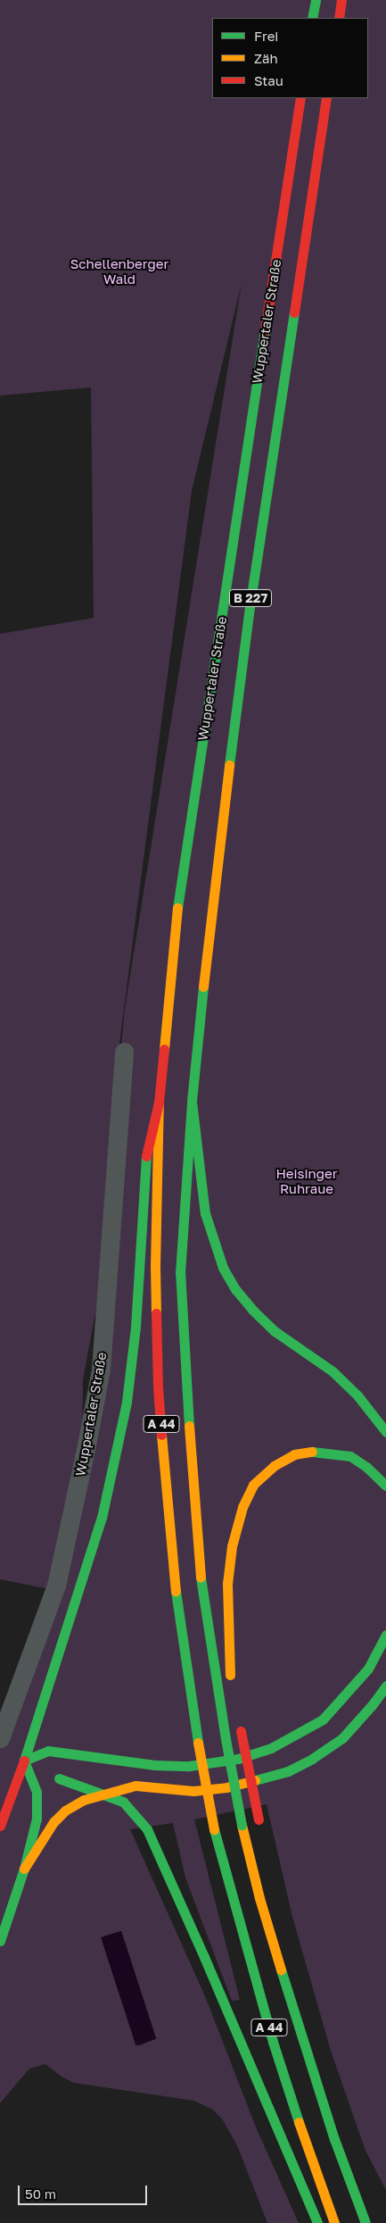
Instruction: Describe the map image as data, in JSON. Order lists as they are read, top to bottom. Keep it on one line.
{"streets":{"main road":["Wuppertaler Straße","B 227","A 44"]},"crossings":[["Wuppertaler Straße","A 44"]],"parks":["Schellenberger Wald","Heisinger Ruhraue"],"legend":["Frei","Zäh","Stau"],"scale_bar":"50 m"}
